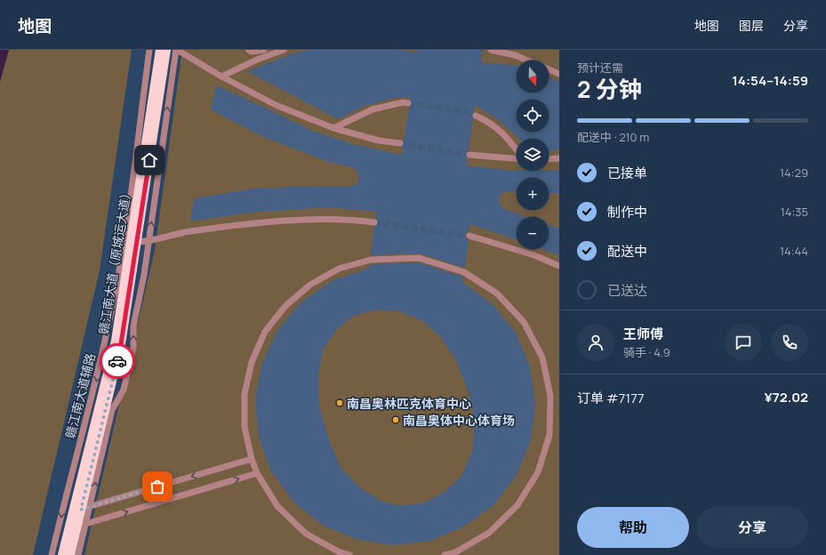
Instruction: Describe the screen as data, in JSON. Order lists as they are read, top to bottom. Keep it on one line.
{"streets":{"main road":["赣江南大道（原城运大道）"],"street":["赣江南大道辅路"]},"places":["南昌奥林匹克体育中心","南昌奥体中心体育场"],"north":"bottom","page":{"header":"地图","nav":["地图","图层","分享"],"heading":["2 分钟","预计还需","14:54–14:59"],"panel":["王师傅","骑手 · 4.9","订单 #7177","¥72.02"],"map_buttons":["+","−"],"bar":"配送中 · 210 m","list":[["已接单","14:29"],["制作中","14:35"],["配送中","14:44"],"已送达"],"buttons":["帮助","分享"]}}
